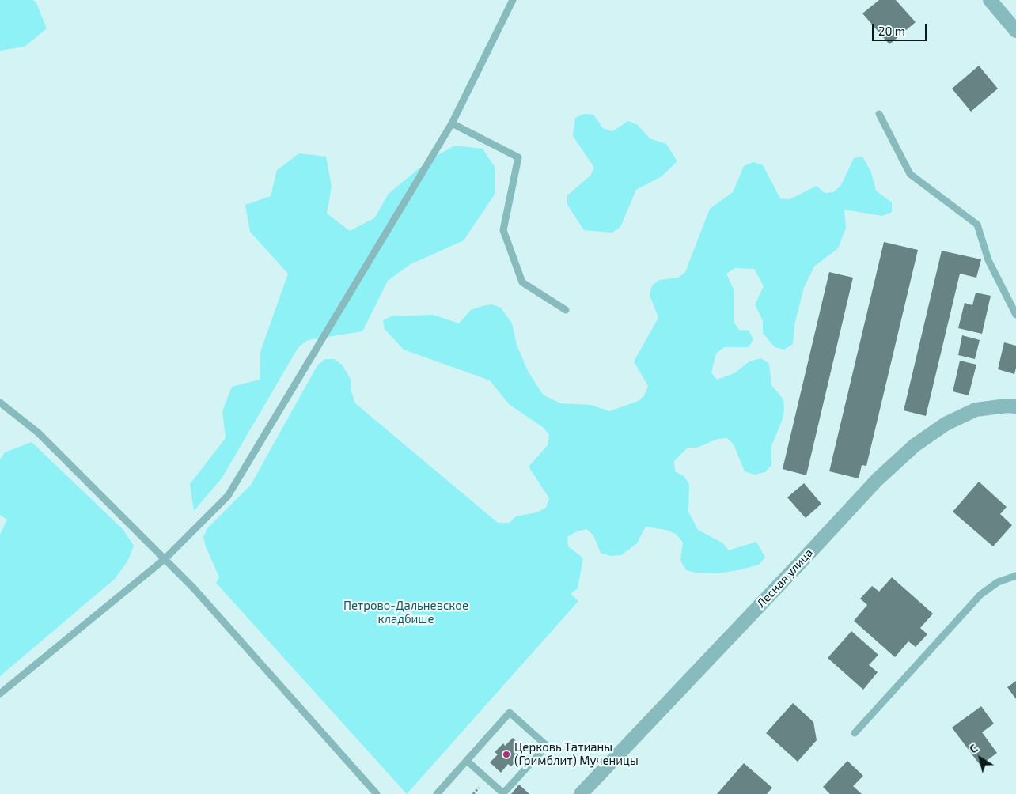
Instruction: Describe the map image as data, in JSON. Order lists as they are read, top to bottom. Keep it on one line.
{"streets":{"street":["Лесная улица"]},"parks":["Петрово-Дальневское кладбише"],"places":["Церковь Татианы (Гримблит) Мученицы"],"scale_bar":"20 m","north":"top left"}
